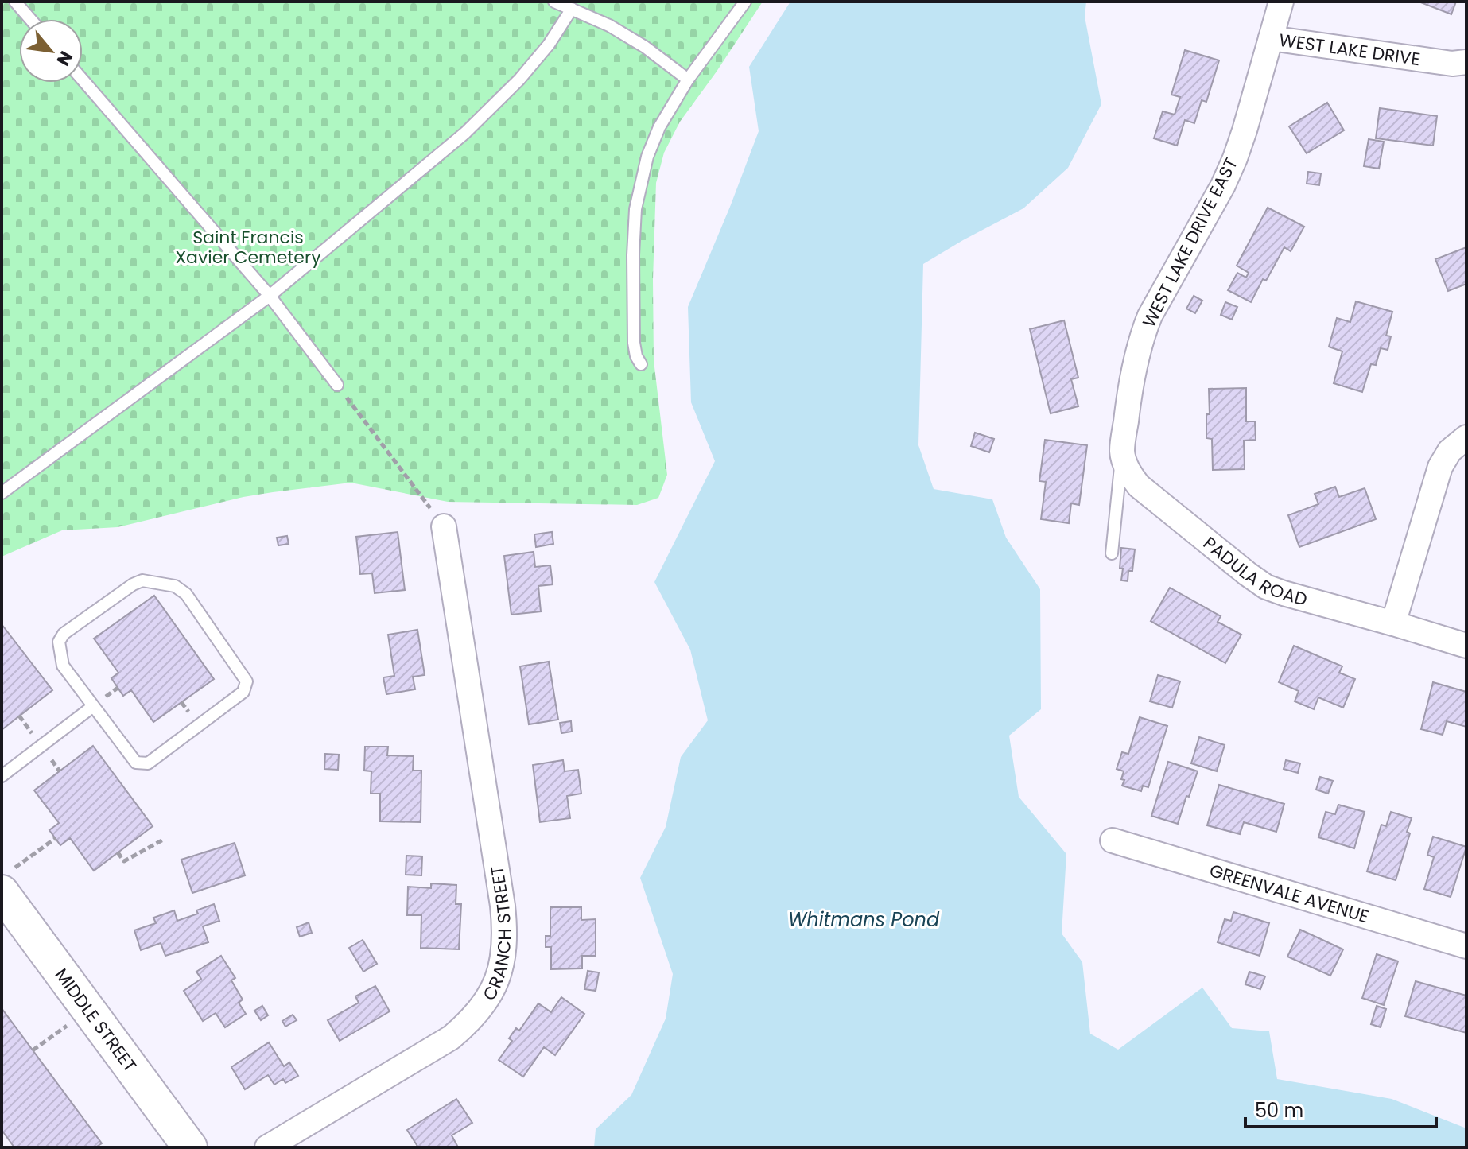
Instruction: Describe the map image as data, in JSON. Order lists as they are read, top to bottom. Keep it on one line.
{"streets":{"main road":["MIDDLE STREET"],"street":["WEST LAKE DRIVE","WEST LAKE DRIVE EAST","PADULA ROAD","GREENVALE AVENUE","CRANCH STREET"]},"crossings":[["WEST LAKE DRIVE","WEST LAKE DRIVE EAST"],["WEST LAKE DRIVE EAST","PADULA ROAD"]],"water":["Whitmans Pond"],"parks":["Saint Francis Xavier Cemetery"],"scale_bar":"50 m","north":"bottom right"}
